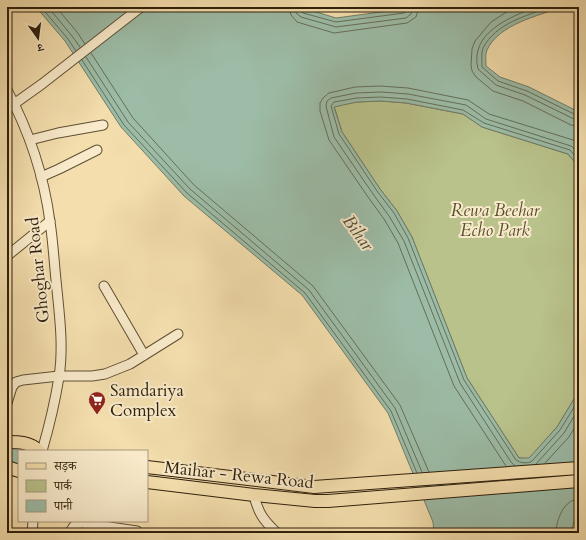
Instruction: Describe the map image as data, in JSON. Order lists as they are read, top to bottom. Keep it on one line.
{"streets":{"main road":["Maihar - Rewa Road"],"street":["Ghoghar Road"]},"water":["Bihar"],"parks":["Rewa Beehar Echo Park"],"places":{"supermarket":["Samdariya Complex"]},"legend":["सड़क","पार्क","पानी"],"north":"bottom"}
